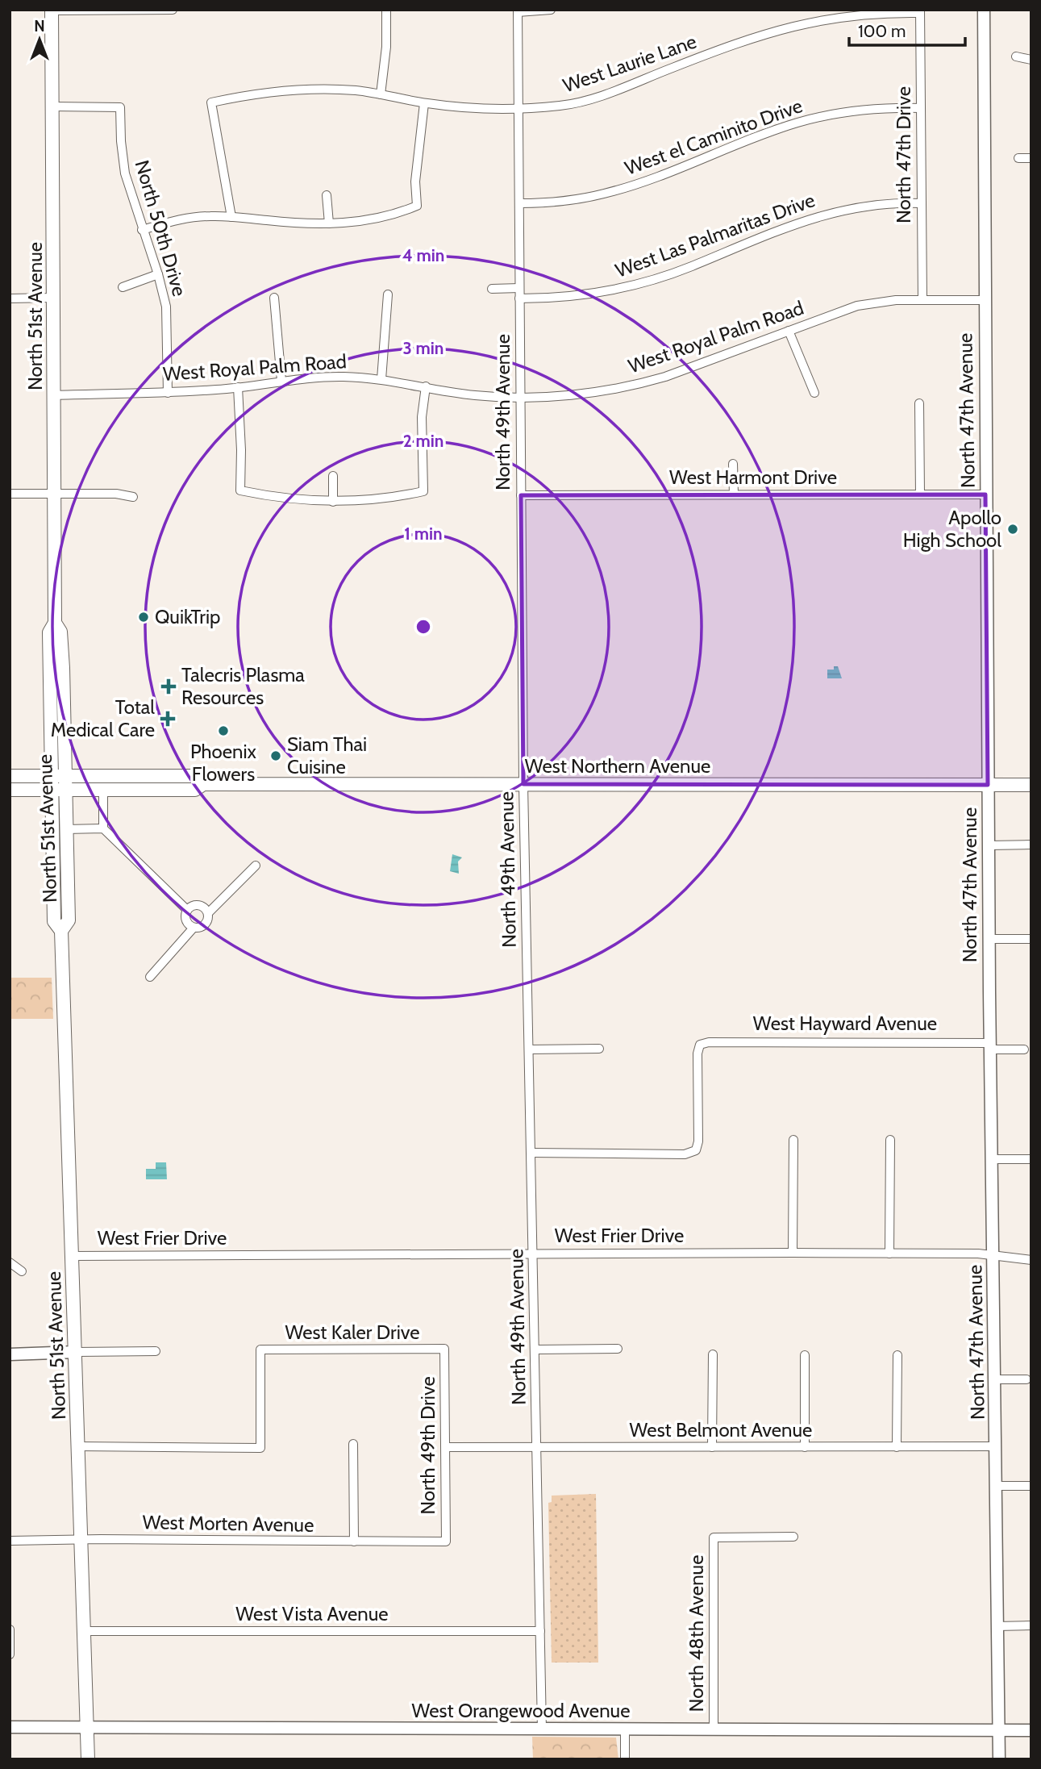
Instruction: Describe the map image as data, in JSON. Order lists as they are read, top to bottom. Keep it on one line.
{"streets":{"main road":["North 51st Avenue","West Northern Avenue"],"street":["West Laurie Lane","West el Caminito Drive","North 47th Drive","North 50th Drive","West Las Palmaritas Drive","West Royal Palm Road","North 47th Avenue","North 49th Avenue","West Harmont Drive","West Hayward Avenue","West Frier Drive","West Kaler Drive","West Belmont Avenue","North 49th Drive","West Morten Avenue","West Vista Avenue","North 48th Avenue","West Orangewood Avenue"]},"crossings":[["West Laurie Lane","North 47th Drive"],["West Laurie Lane","North 49th Avenue"],["West el Caminito Drive","North 47th Drive"],["West el Caminito Drive","North 49th Avenue"],["North 47th Drive","West Las Palmaritas Drive"],["North 47th Drive","West Royal Palm Road"],["North 50th Drive","North 51st Avenue"],["North 50th Drive","West Royal Palm Road"],["West Las Palmaritas Drive","North 49th Avenue"],["North 51st Avenue","West Royal Palm Road"],["North 51st Avenue","West Northern Avenue"],["North 51st Avenue","West Frier Drive"],["North 51st Avenue","West Kaler Drive"],["North 51st Avenue","West Morten Avenue"],["North 51st Avenue","West Vista Avenue"],["North 51st Avenue","West Orangewood Avenue"],["West Royal Palm Road","North 47th Avenue"],["West Royal Palm Road","North 49th Avenue"],["North 47th Avenue","West Harmont Drive"],["North 47th Avenue","West Northern Avenue"],["North 47th Avenue","West Hayward Avenue"],["North 47th Avenue","West Frier Drive"],["North 47th Avenue","West Belmont Avenue"],["North 47th Avenue","West Orangewood Avenue"],["North 49th Avenue","West Harmont Drive"],["North 49th Avenue","West Northern Avenue"],["North 49th Avenue","West Hayward Avenue"],["North 49th Avenue","West Frier Drive"],["North 49th Avenue","West Belmont Avenue"],["North 49th Avenue","West Vista Avenue"],["North 49th Avenue","West Orangewood Avenue"],["West Kaler Drive","North 49th Drive"],["West Belmont Avenue","North 49th Drive"],["North 49th Drive","West Morten Avenue"],["North 48th Avenue","West Orangewood Avenue"]],"places":{"other":["Apollo High School","QuikTrip","Phoenix Flowers","Siam Thai Cuisine"],"health":["Talecris Plasma Resources","Total Medical Care"]},"scale_bar":"100 m","north":"top","rings":["4 min","3 min","2 min","1 min"]}
